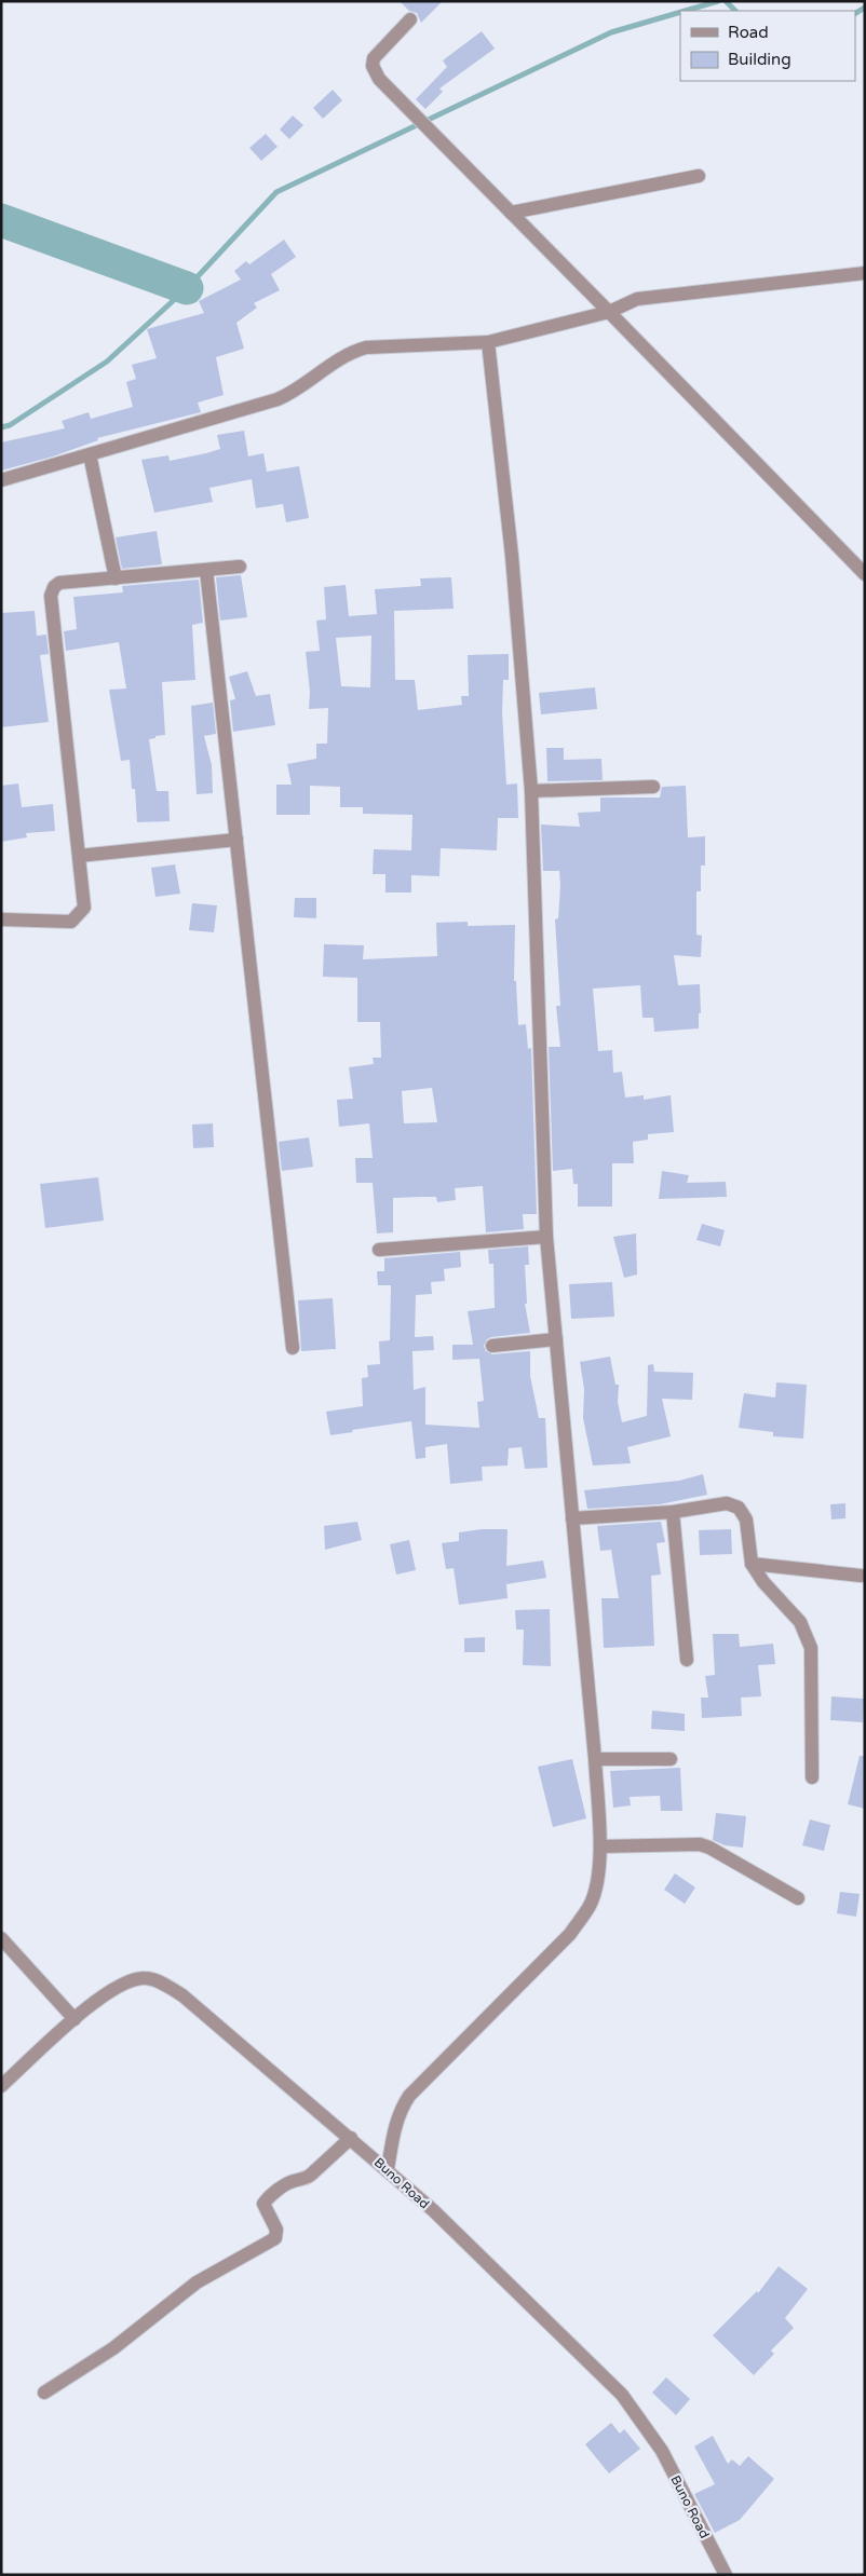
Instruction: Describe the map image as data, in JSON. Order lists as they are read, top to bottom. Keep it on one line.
{"streets":{"street":["Buno Road"]},"legend":["Road","Building"]}
